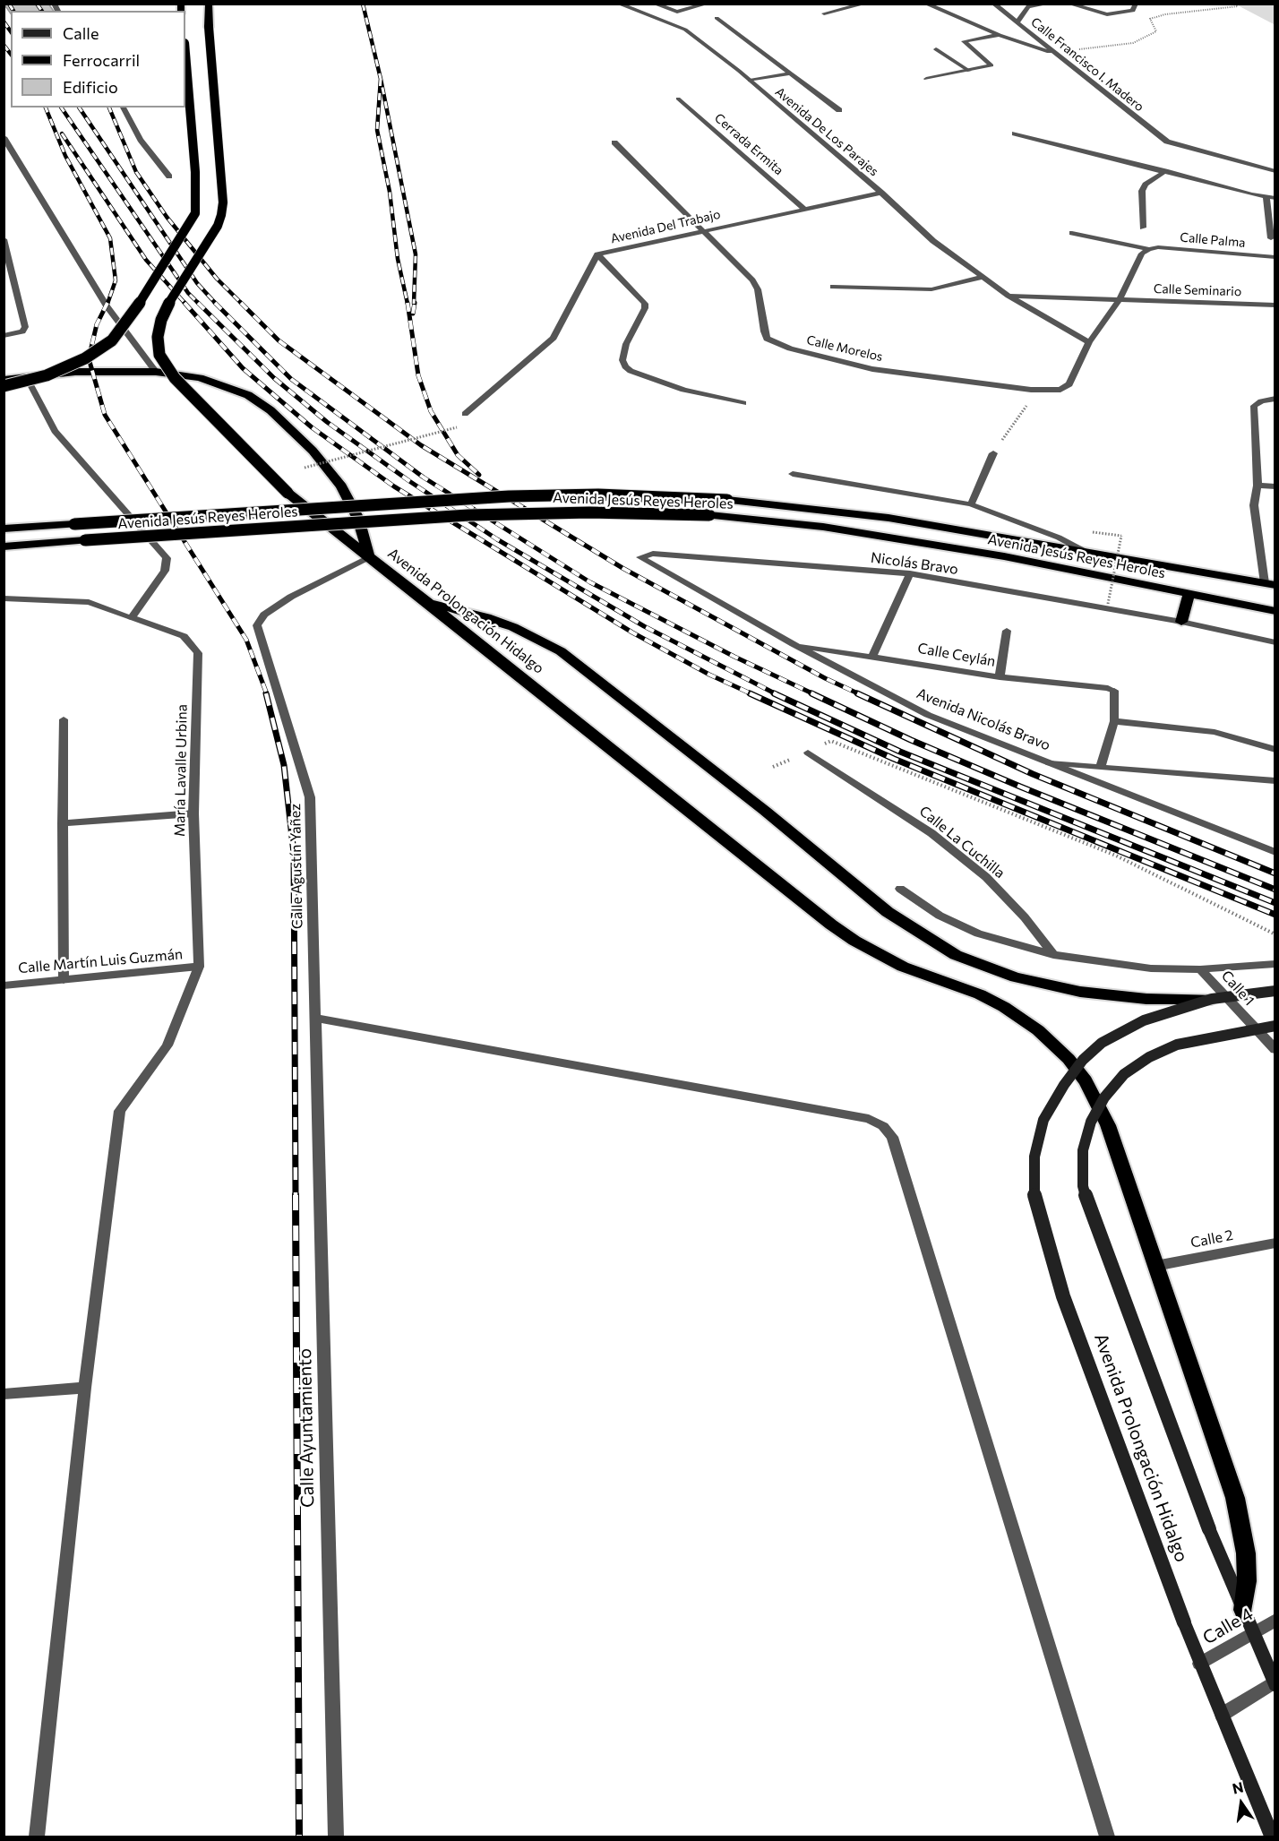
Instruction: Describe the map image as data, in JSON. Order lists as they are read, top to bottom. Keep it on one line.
{"streets":{"highway":["Avenida Jesús Reyes Heroles","Avenida Prolongación Hidalgo"],"street":["Calle Francisco I. Madero","Avenida De Los Parajes","Cerrada Ermita","Avenida Del Trabajo","Calle Palma","Calle Seminario","Calle Morelos","Nicolás Bravo","Calle Ceylán","Avenida Nicolás Bravo","María Lavalle Urbina","Calle La Cuchilla","Calle Agustín Yañez","Calle Martín Luis Guzmán","Calle 1","Calle 2","Calle Ayuntamiento","Calle 4"]},"crossings":[["Avenida De Los Parajes","Avenida Del Trabajo"],["Avenida De Los Parajes","Calle Seminario"],["Cerrada Ermita","Avenida Del Trabajo"],["Avenida Del Trabajo","Calle Morelos"],["Nicolás Bravo","Avenida Nicolás Bravo"],["Avenida Prolongación Hidalgo","Calle Agustín Yañez"],["Avenida Prolongación Hidalgo","Calle 2"],["Avenida Prolongación Hidalgo","Calle 4"],["Calle Ceylán","Avenida Nicolás Bravo"],["María Lavalle Urbina","Calle Martín Luis Guzmán"],["Calle Agustín Yañez","Calle Ayuntamiento"]],"legend":["Calle","Ferrocarril","Edificio"],"north":"top"}
